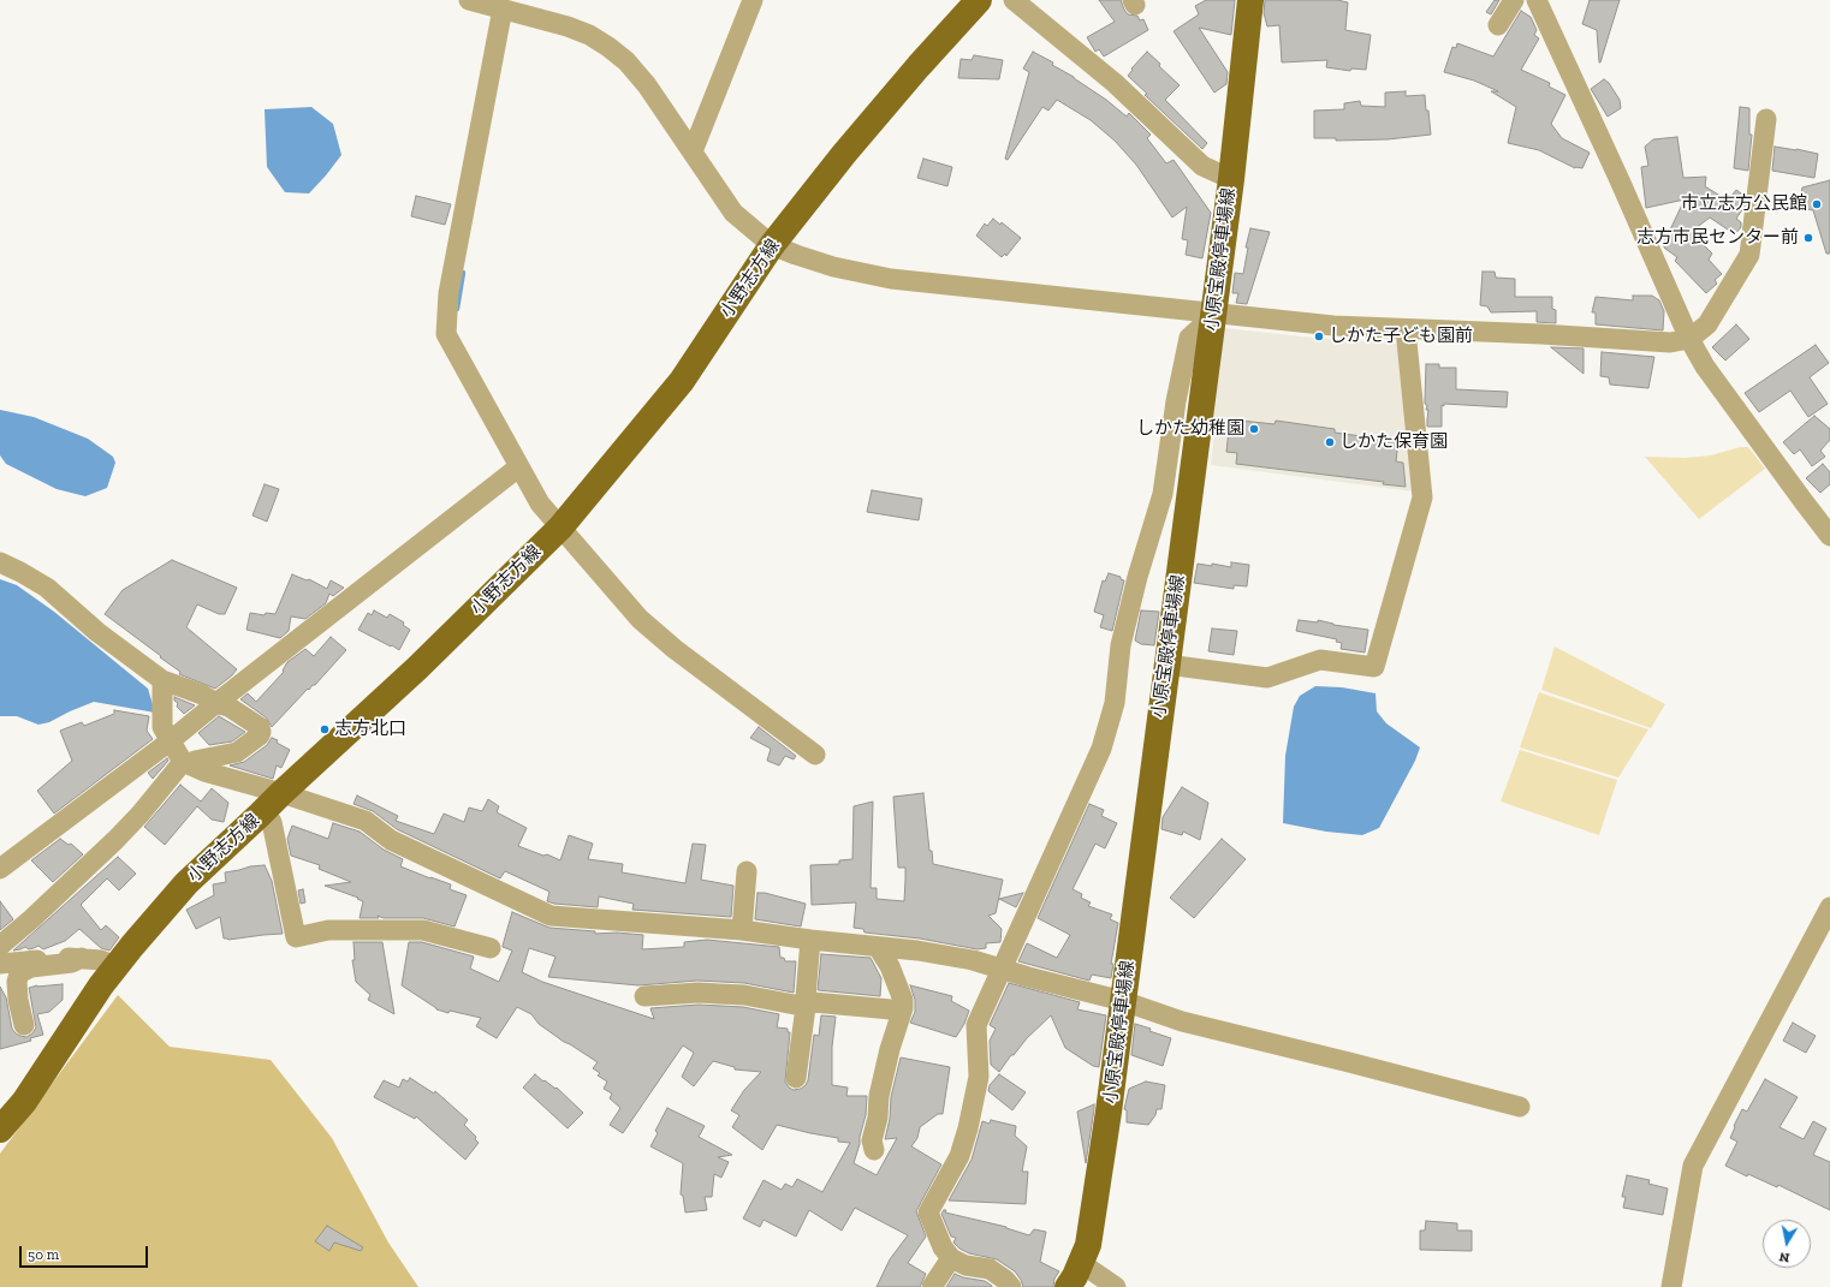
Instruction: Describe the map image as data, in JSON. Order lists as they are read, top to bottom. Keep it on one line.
{"streets":{"main road":["小原宝殿停車場線","小野志方線"]},"places":["市立志方公民館","志方市民センター前","しかた子ども園前","しかた幼稚園","しかた保育園","志方北口"],"scale_bar":"50 m","north":"bottom"}
